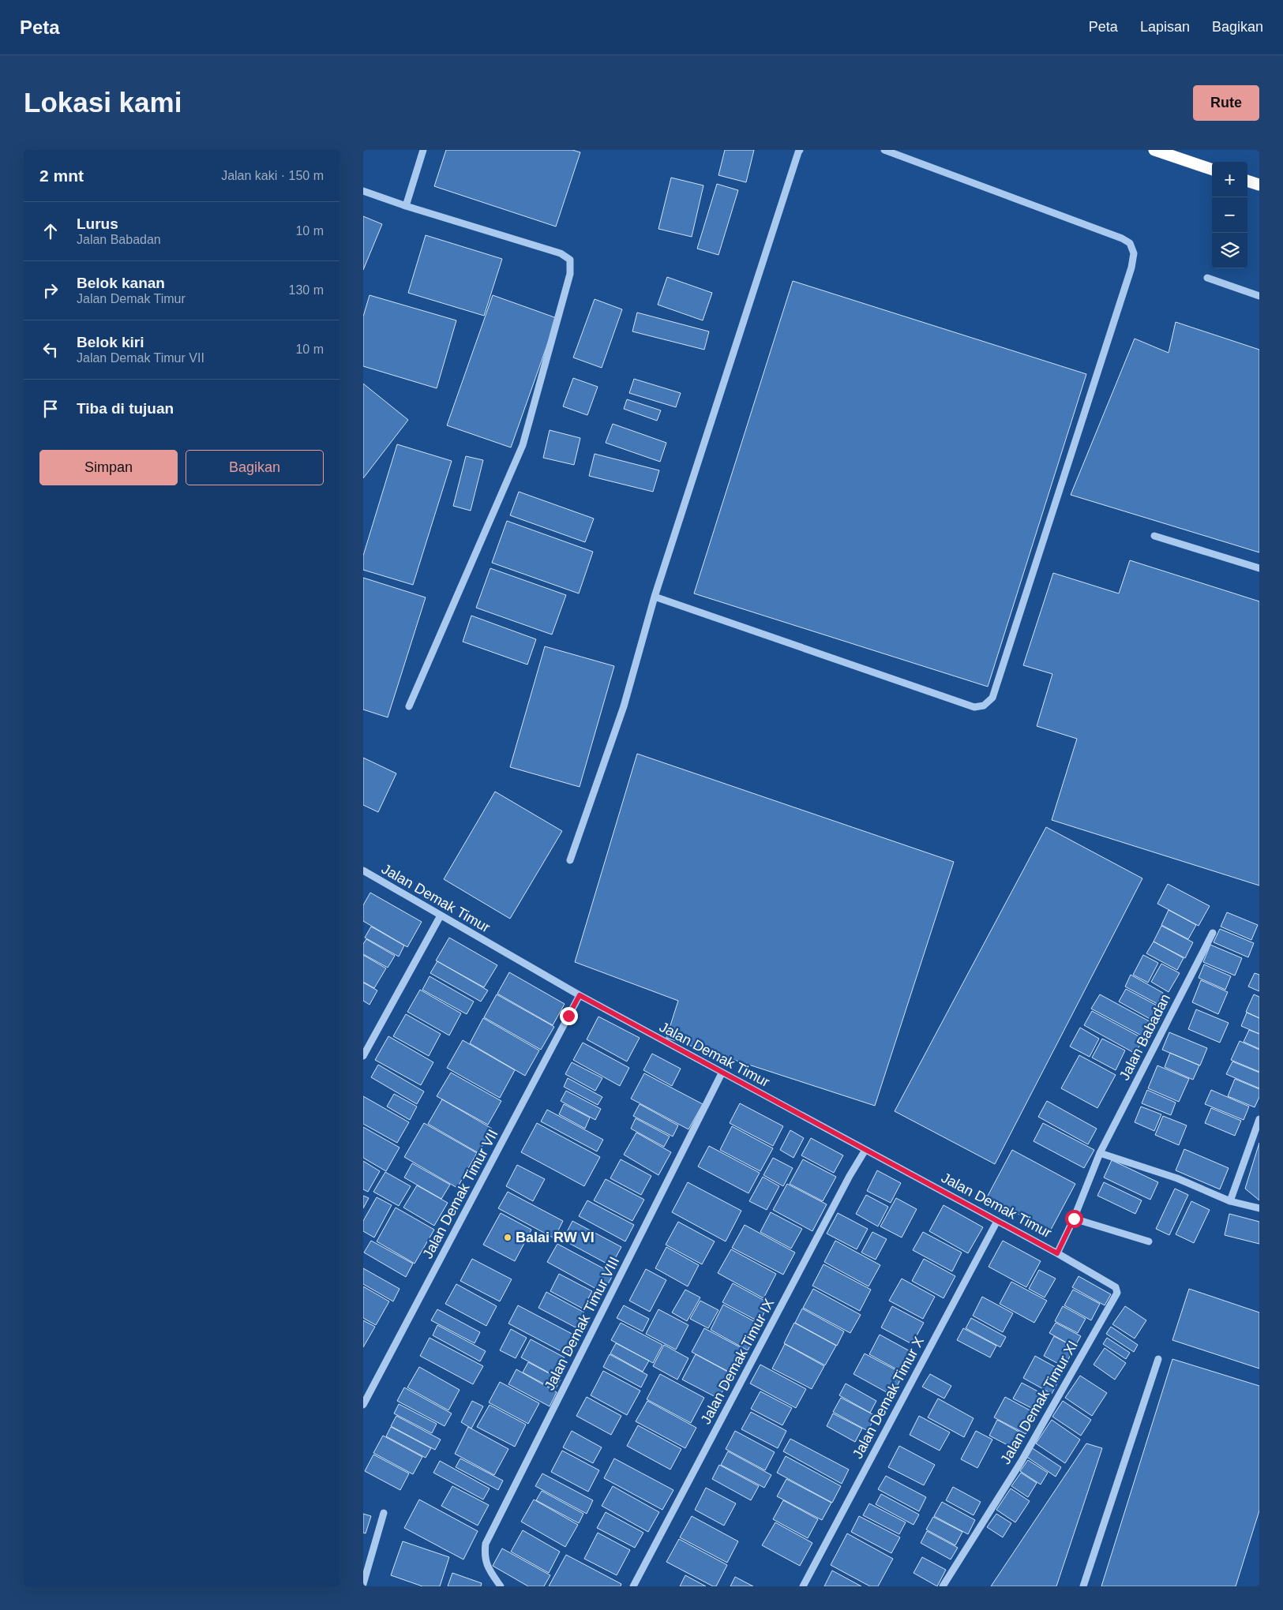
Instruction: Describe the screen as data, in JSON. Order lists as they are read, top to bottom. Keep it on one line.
{"streets":{"street":["Jalan Demak Timur","Jalan Babadan","Jalan Demak Timur VII","Jalan Demak Timur VIII","Jalan Demak Timur IX","Jalan Demak Timur X","Jalan Demak Timur XI"]},"crossings":[["Jalan Demak Timur","Jalan Babadan"],["Jalan Demak Timur","Jalan Demak Timur VII"],["Jalan Demak Timur","Jalan Demak Timur VIII"],["Jalan Demak Timur","Jalan Demak Timur IX"],["Jalan Demak Timur","Jalan Demak Timur X"],["Jalan Demak Timur","Jalan Demak Timur XI"],["Jalan Babadan","Jalan Demak Timur XI"]],"places":["Balai RW VI"],"page":{"header":"Peta","nav":["Peta","Lapisan","Bagikan"],"buttons":["Rute",["Simpan","Bagikan"]],"title":"Lokasi kami","heading":["2 mnt","Jalan kaki · 150 m"],"map_buttons":["+","−"],"list":[["Lurus","Jalan Babadan","10 m"],["Belok kanan","Jalan Demak Timur","130 m"],["Belok kiri","Jalan Demak Timur VII","10 m"],"Tiba di tujuan"]}}
